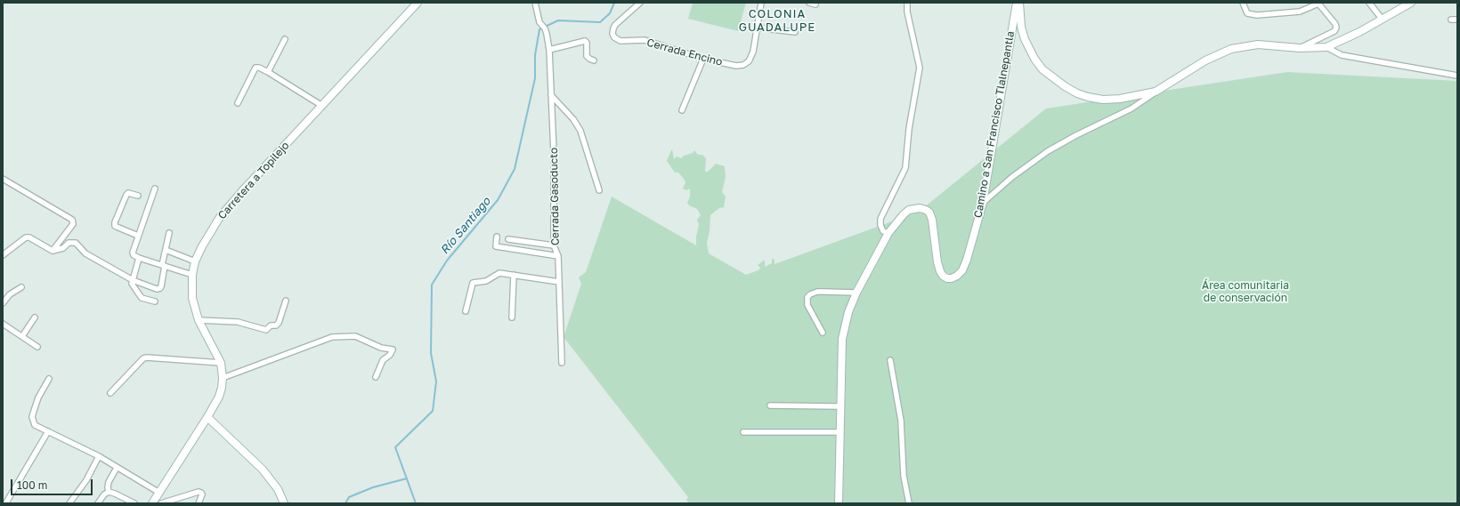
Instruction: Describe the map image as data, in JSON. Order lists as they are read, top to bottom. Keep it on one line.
{"streets":{"street":["Cerrada Encino","Camino a San Francisco Tlalnepantla","Carretera a Topilejo","Cerrada Gasoducto"]},"districts":["COLONIA GUADALUPE"],"water":["Río Santiago"],"parks":["Área comunitaria de conservación"],"scale_bar":"100 m"}
